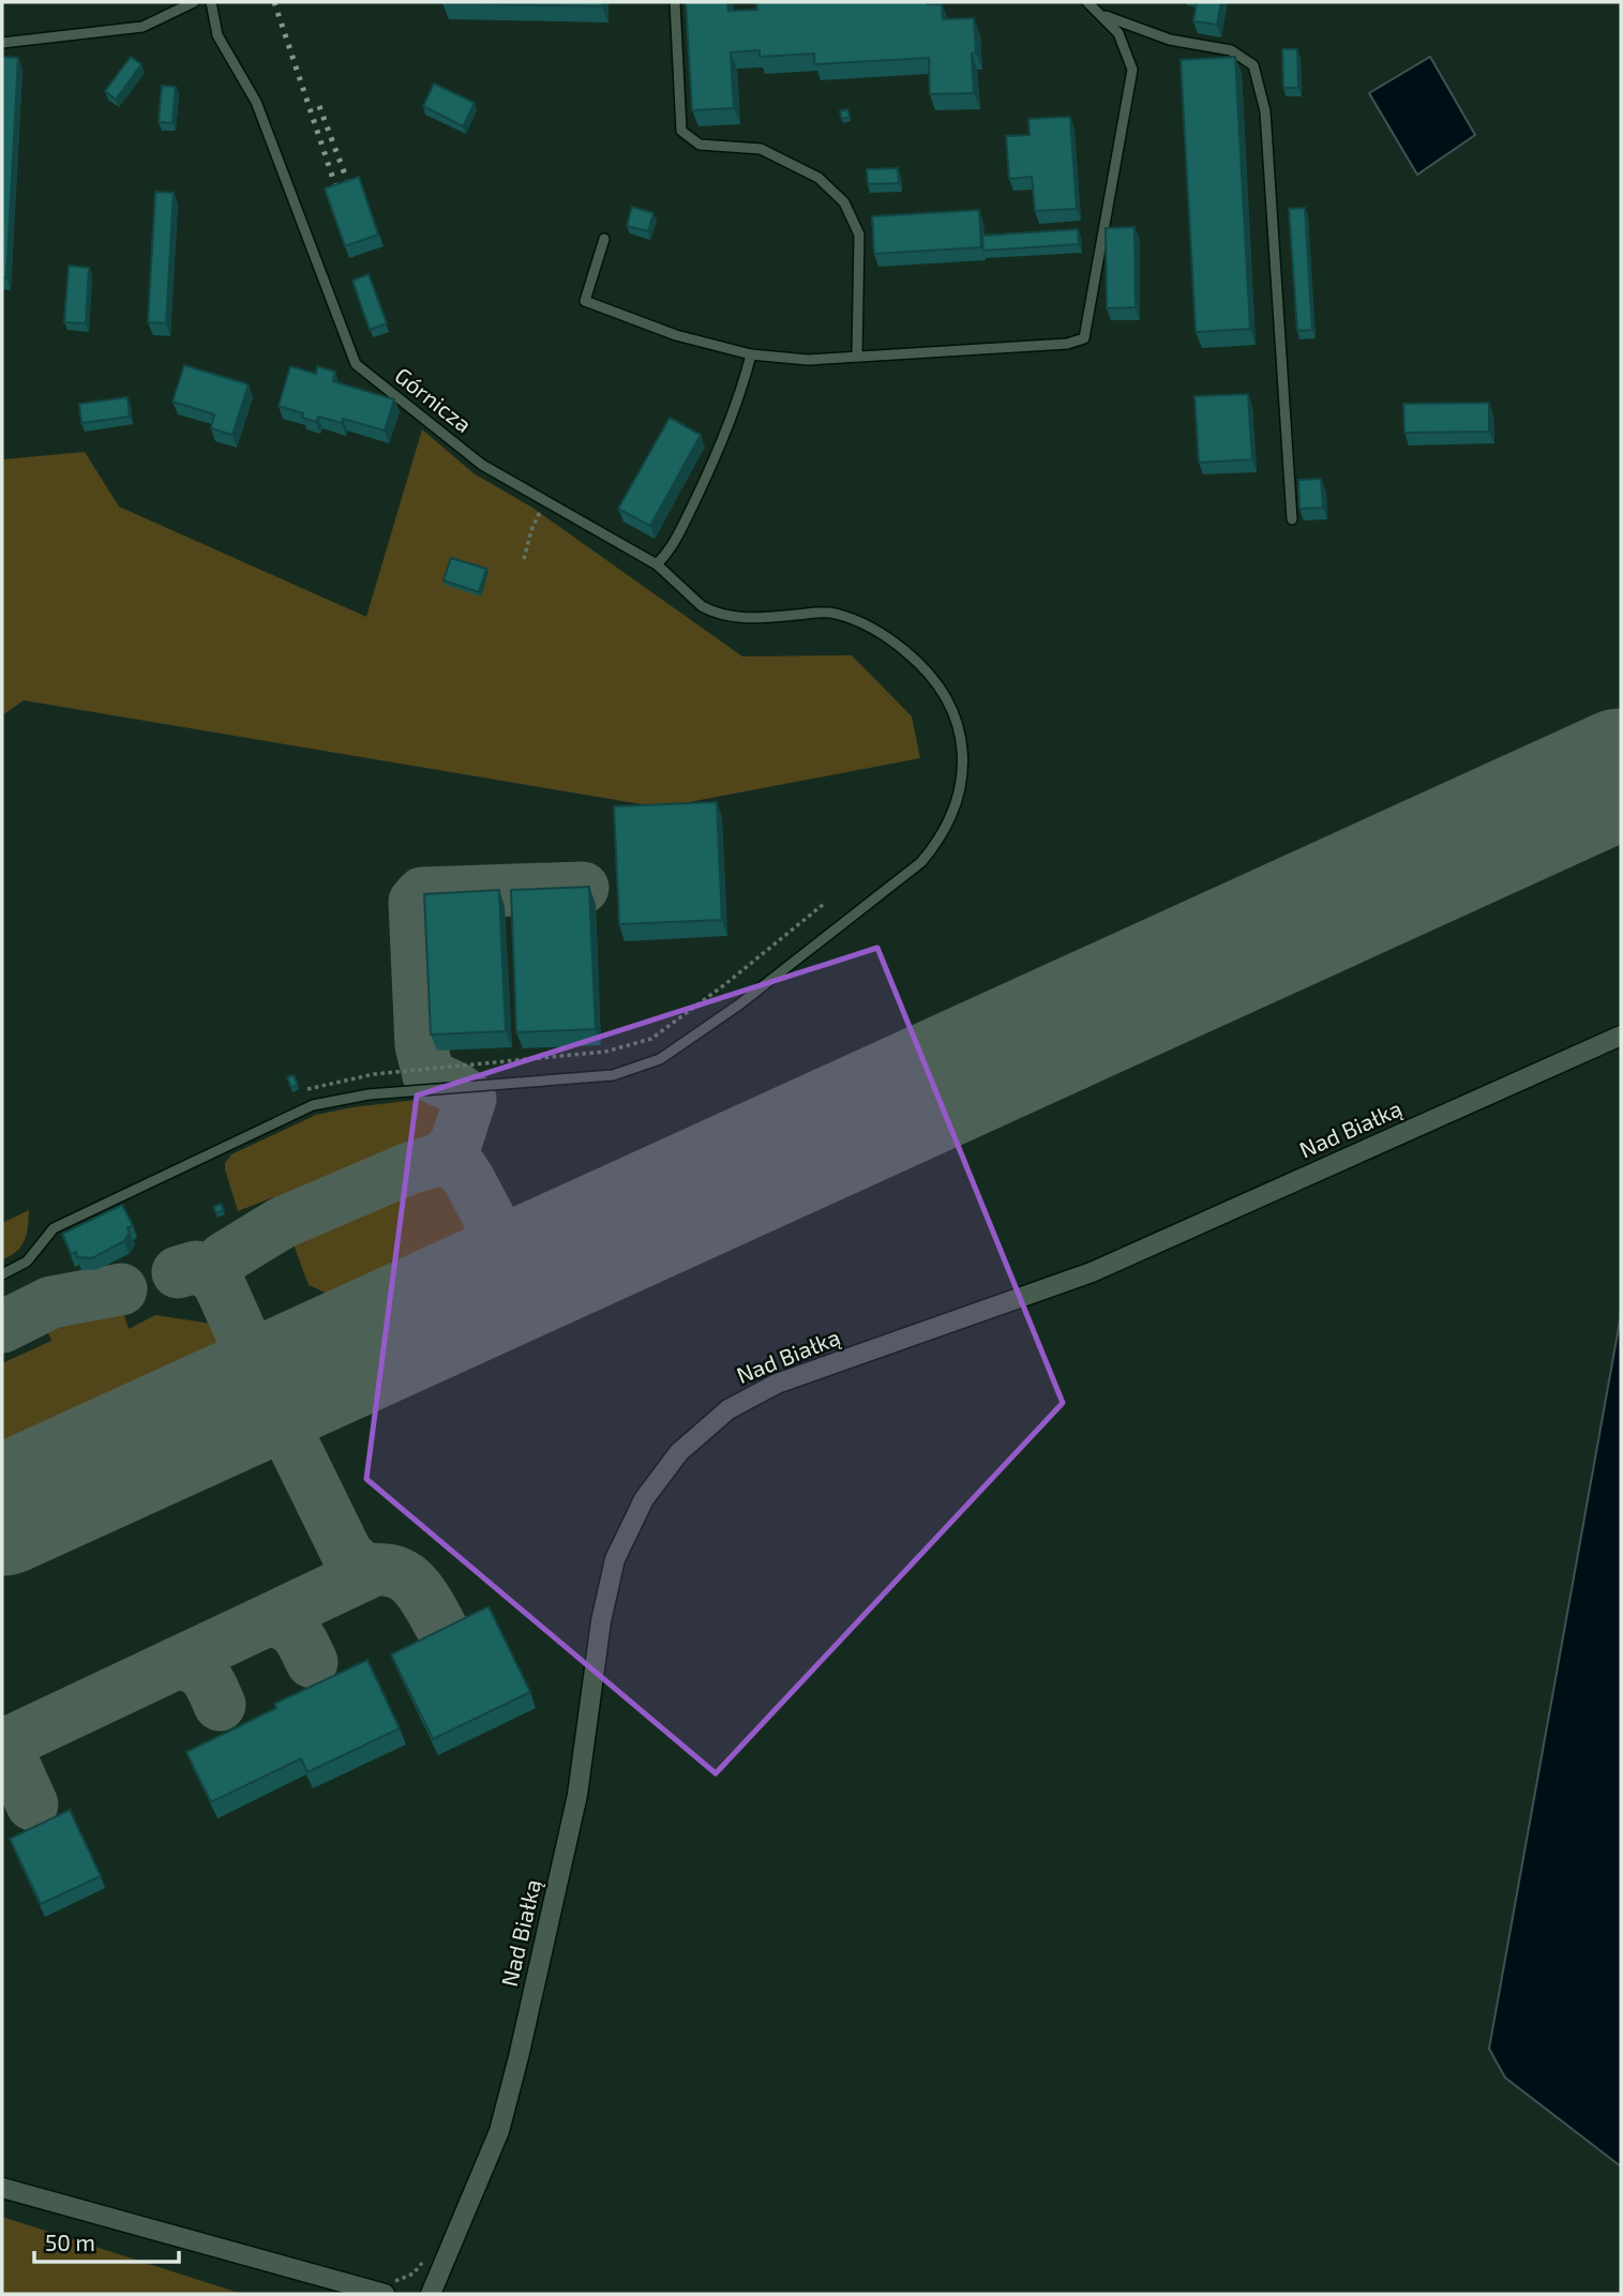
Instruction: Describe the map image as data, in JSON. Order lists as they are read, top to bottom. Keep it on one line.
{"streets":{"street":["Nad Białką"],"lane":["Górnicza"]},"scale_bar":"50 m"}
